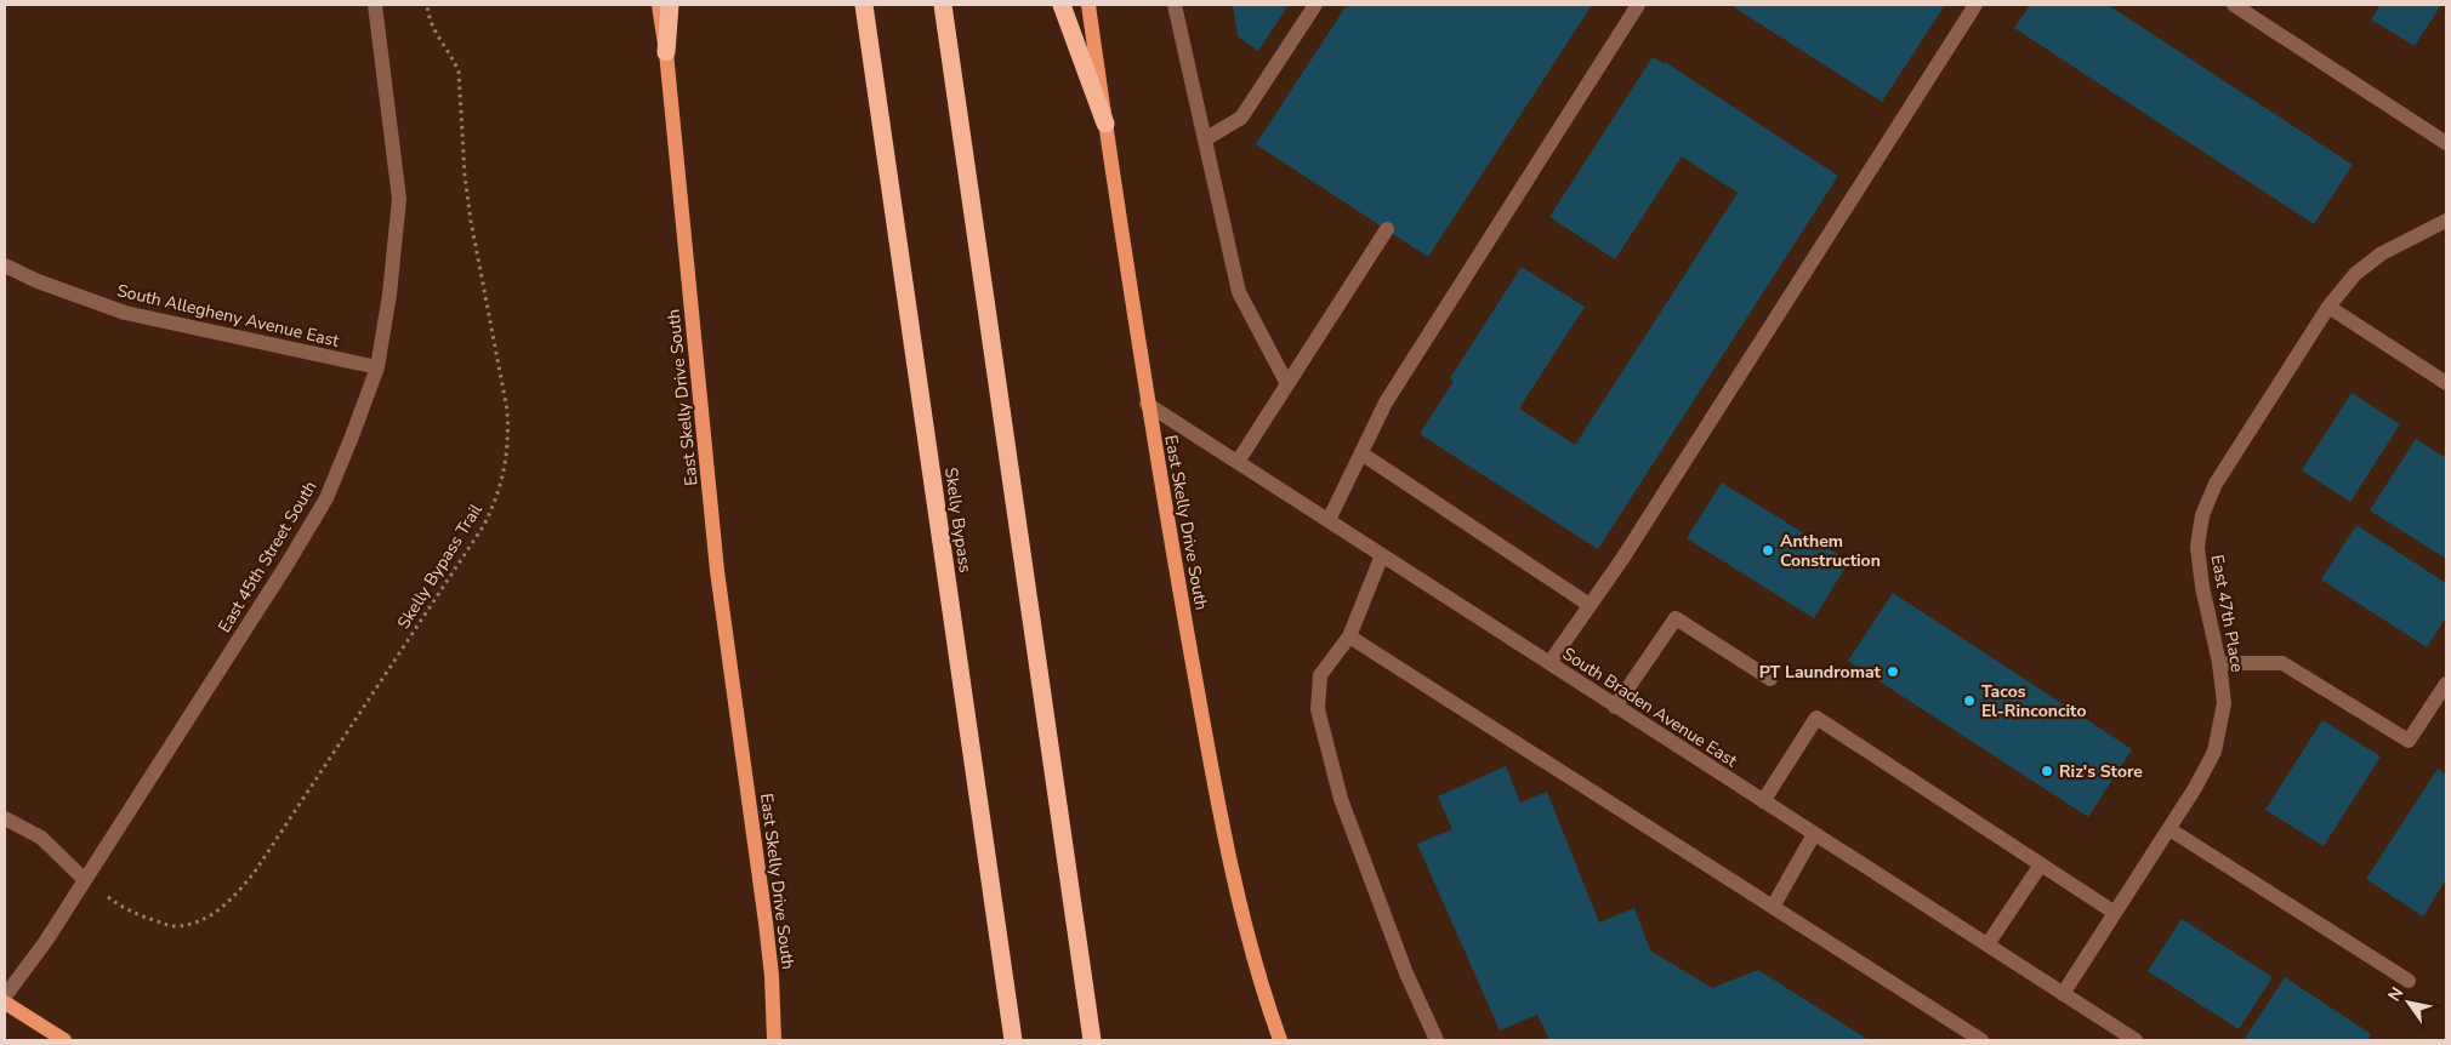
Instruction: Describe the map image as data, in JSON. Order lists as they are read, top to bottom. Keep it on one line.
{"streets":{"highway":["Skelly Bypass"],"main road":["East Skelly Drive South"],"street":["South Allegheny Avenue East","East 45th Street South","East 47th Place","South Braden Avenue East"],"path":["Skelly Bypass Trail"]},"crossings":[["South Allegheny Avenue East","East 45th Street South"],["East Skelly Drive South","South Braden Avenue East"],["East 45th Street South","Skelly Bypass Trail"],["East 47th Place","South Braden Avenue East"]],"places":["Anthem Construction","PT Laundromat","Tacos El-Rinconcito","Riz's Store"],"north":"top left"}
